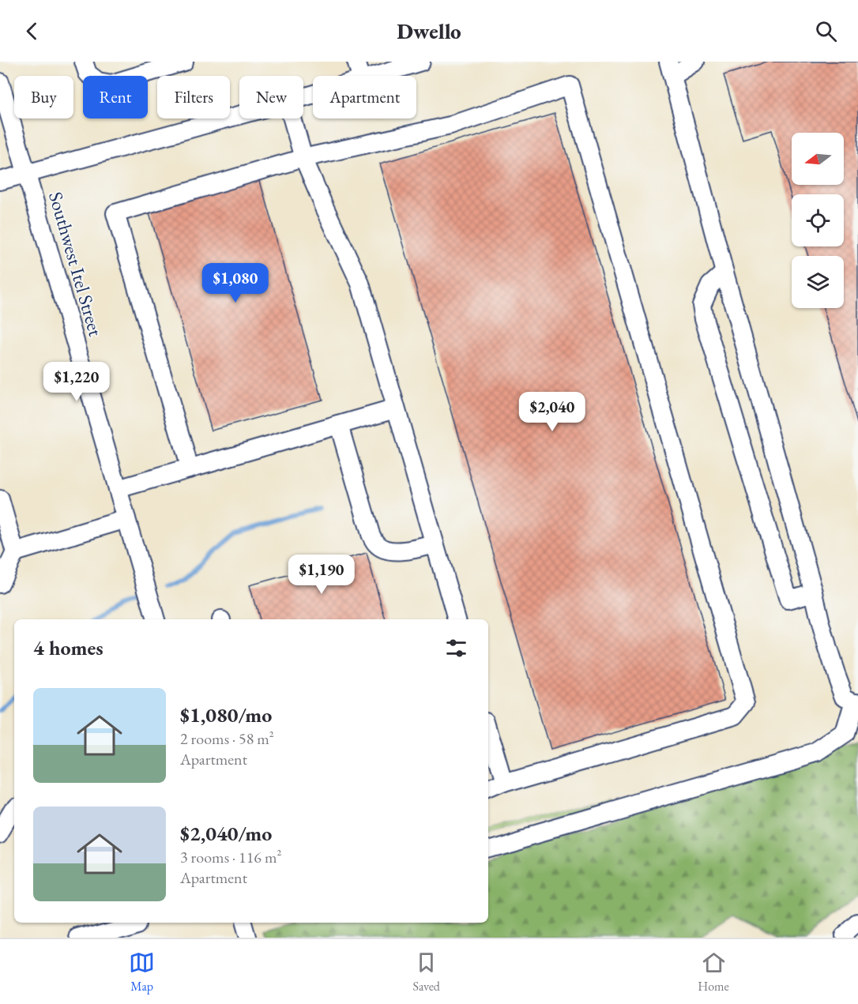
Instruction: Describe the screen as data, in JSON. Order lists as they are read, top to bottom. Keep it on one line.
{"streets":{"street":["Southwest Itel Street"]},"north":"left","page":{"header":"Dwello","chip":["Buy","Rent","Filters","New","Apartment"],"price":["$1,080","$1,220","$2,040","$1,190"],"heading":"4 homes","list":[{"name":"$1,080/mo","note":"2 rooms · 58 m² · Apartment"},{"name":"$2,040/mo","note":"3 rooms · 116 m² · Apartment"}],"tabs":["Map","Saved","Home"]}}
